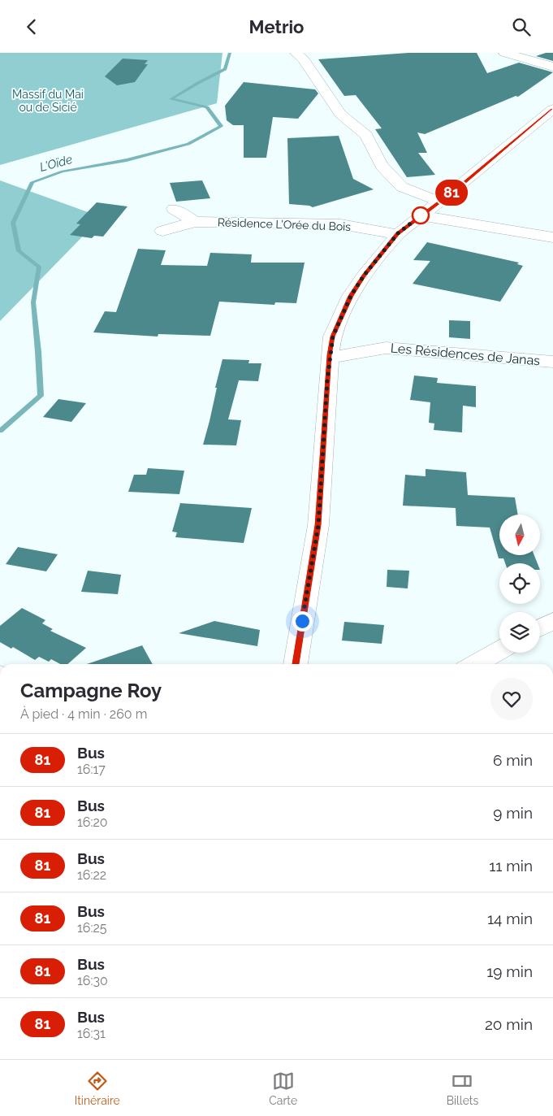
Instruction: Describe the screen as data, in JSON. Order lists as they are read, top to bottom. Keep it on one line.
{"streets":{"street":["Résidence L'Orée du Bois","Les Résidences de Janas"]},"water":["L'Oïde"],"parks":["Massif du Mai ou de Sicié"],"lines":["bus line 81"],"north":"bottom","page":{"header":"Metrio","on_map":"81","heading":["Campagne Roy","À pied · 4 min · 260 m"],"list":[{"mark":"81","name":"Bus","note":"16:17","value":"6 min"},{"mark":"81","name":"Bus","note":"16:20","value":"9 min"},{"mark":"81","name":"Bus","note":"16:22","value":"11 min"},{"mark":"81","name":"Bus","note":"16:25","value":"14 min"},{"mark":"81","name":"Bus","note":"16:30","value":"19 min"},{"mark":"81","name":"Bus","note":"16:31","value":"20 min"}],"tabs":["Itinéraire","Carte","Billets"]}}
